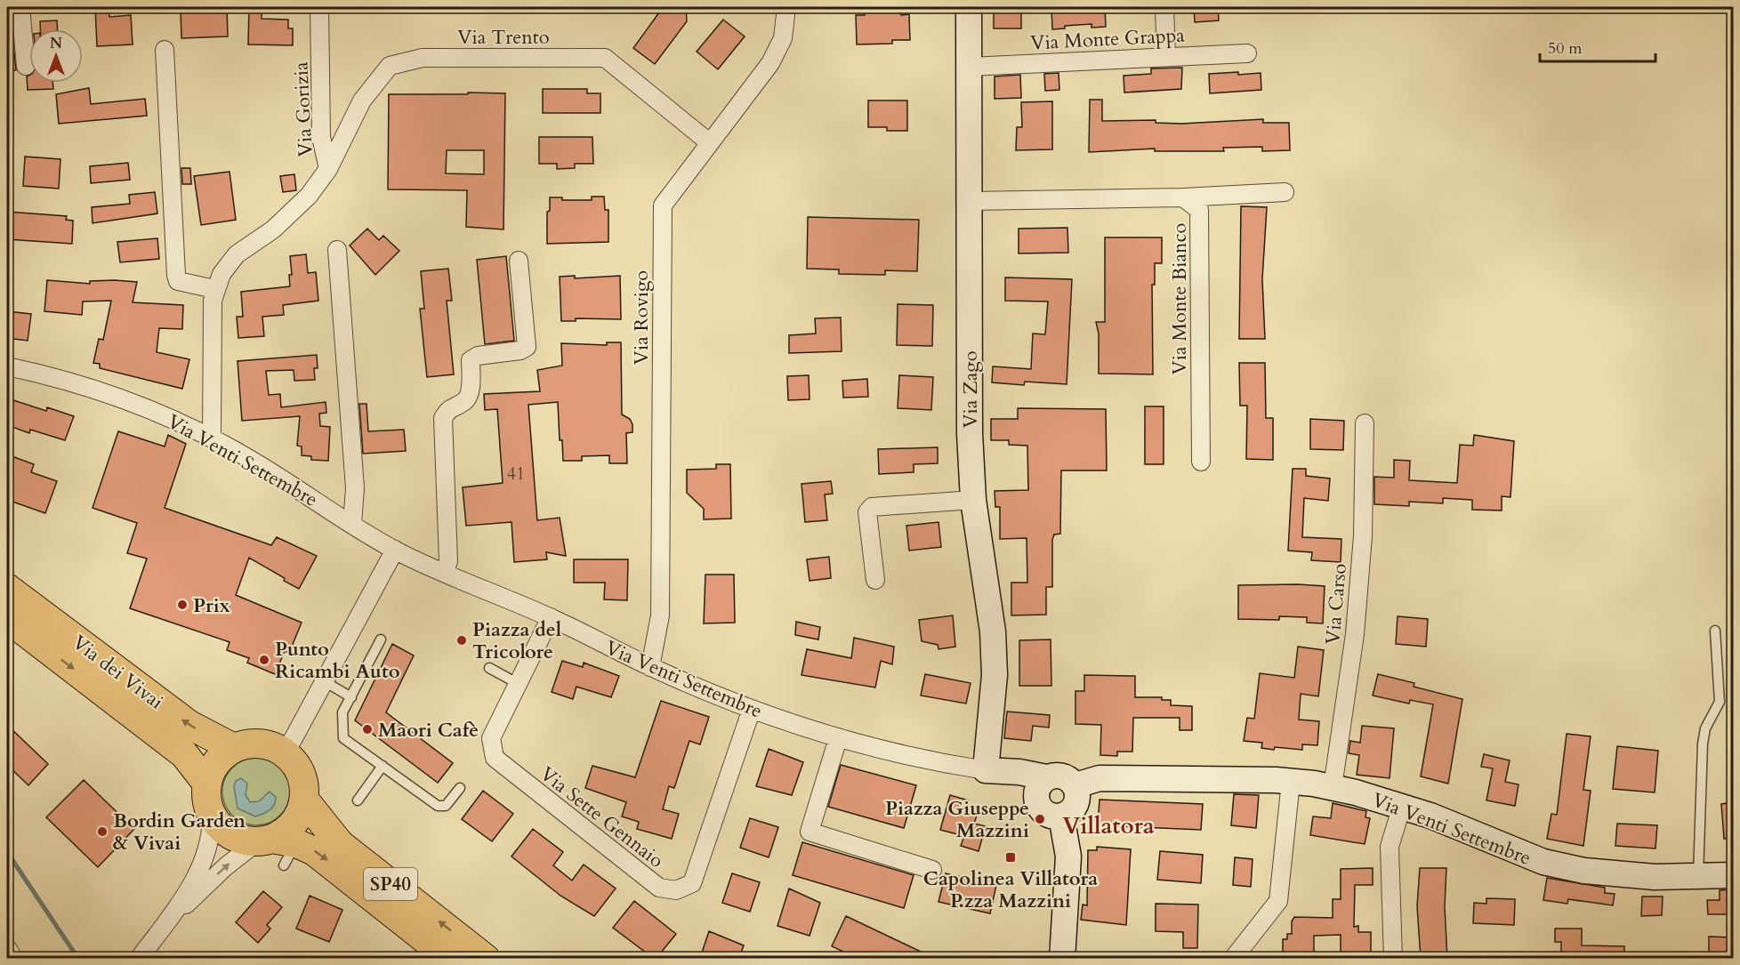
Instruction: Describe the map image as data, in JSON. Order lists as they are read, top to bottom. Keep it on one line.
{"streets":{"main road":["Via dei Vivai","SP40"],"street":["Via Trento","Via Monte Grappa","Via Gorizia","Via Monte Bianco","Via Rovigo","Via Zago","Via Venti Settembre","Via Carso","Via Sette Gennaio"]},"crossings":[["Via Trento","Via Gorizia"],["Via Trento","Via Rovigo"],["Via Monte Grappa","Via Zago"],["Via Gorizia","Via Venti Settembre"],["Via Monte Bianco","Via Zago"],["Via Rovigo","Via Venti Settembre"],["Via Zago","Via Venti Settembre"],["Via Venti Settembre","Via Carso"],["Via Venti Settembre","Via Sette Gennaio"],["Via dei Vivai","SP40"]],"districts":["Villatora"],"places":{"other":["Prix","Piazza del Tricolore","Punto Ricambi Auto","Maori Cafè","Piazza Giuseppe Mazzini","Bordin Garden & Vivai"],"transit":["Capolinea Villatora P.zza Mazzini"]},"house_numbers":["41"],"scale_bar":"50 m","north":"top"}
